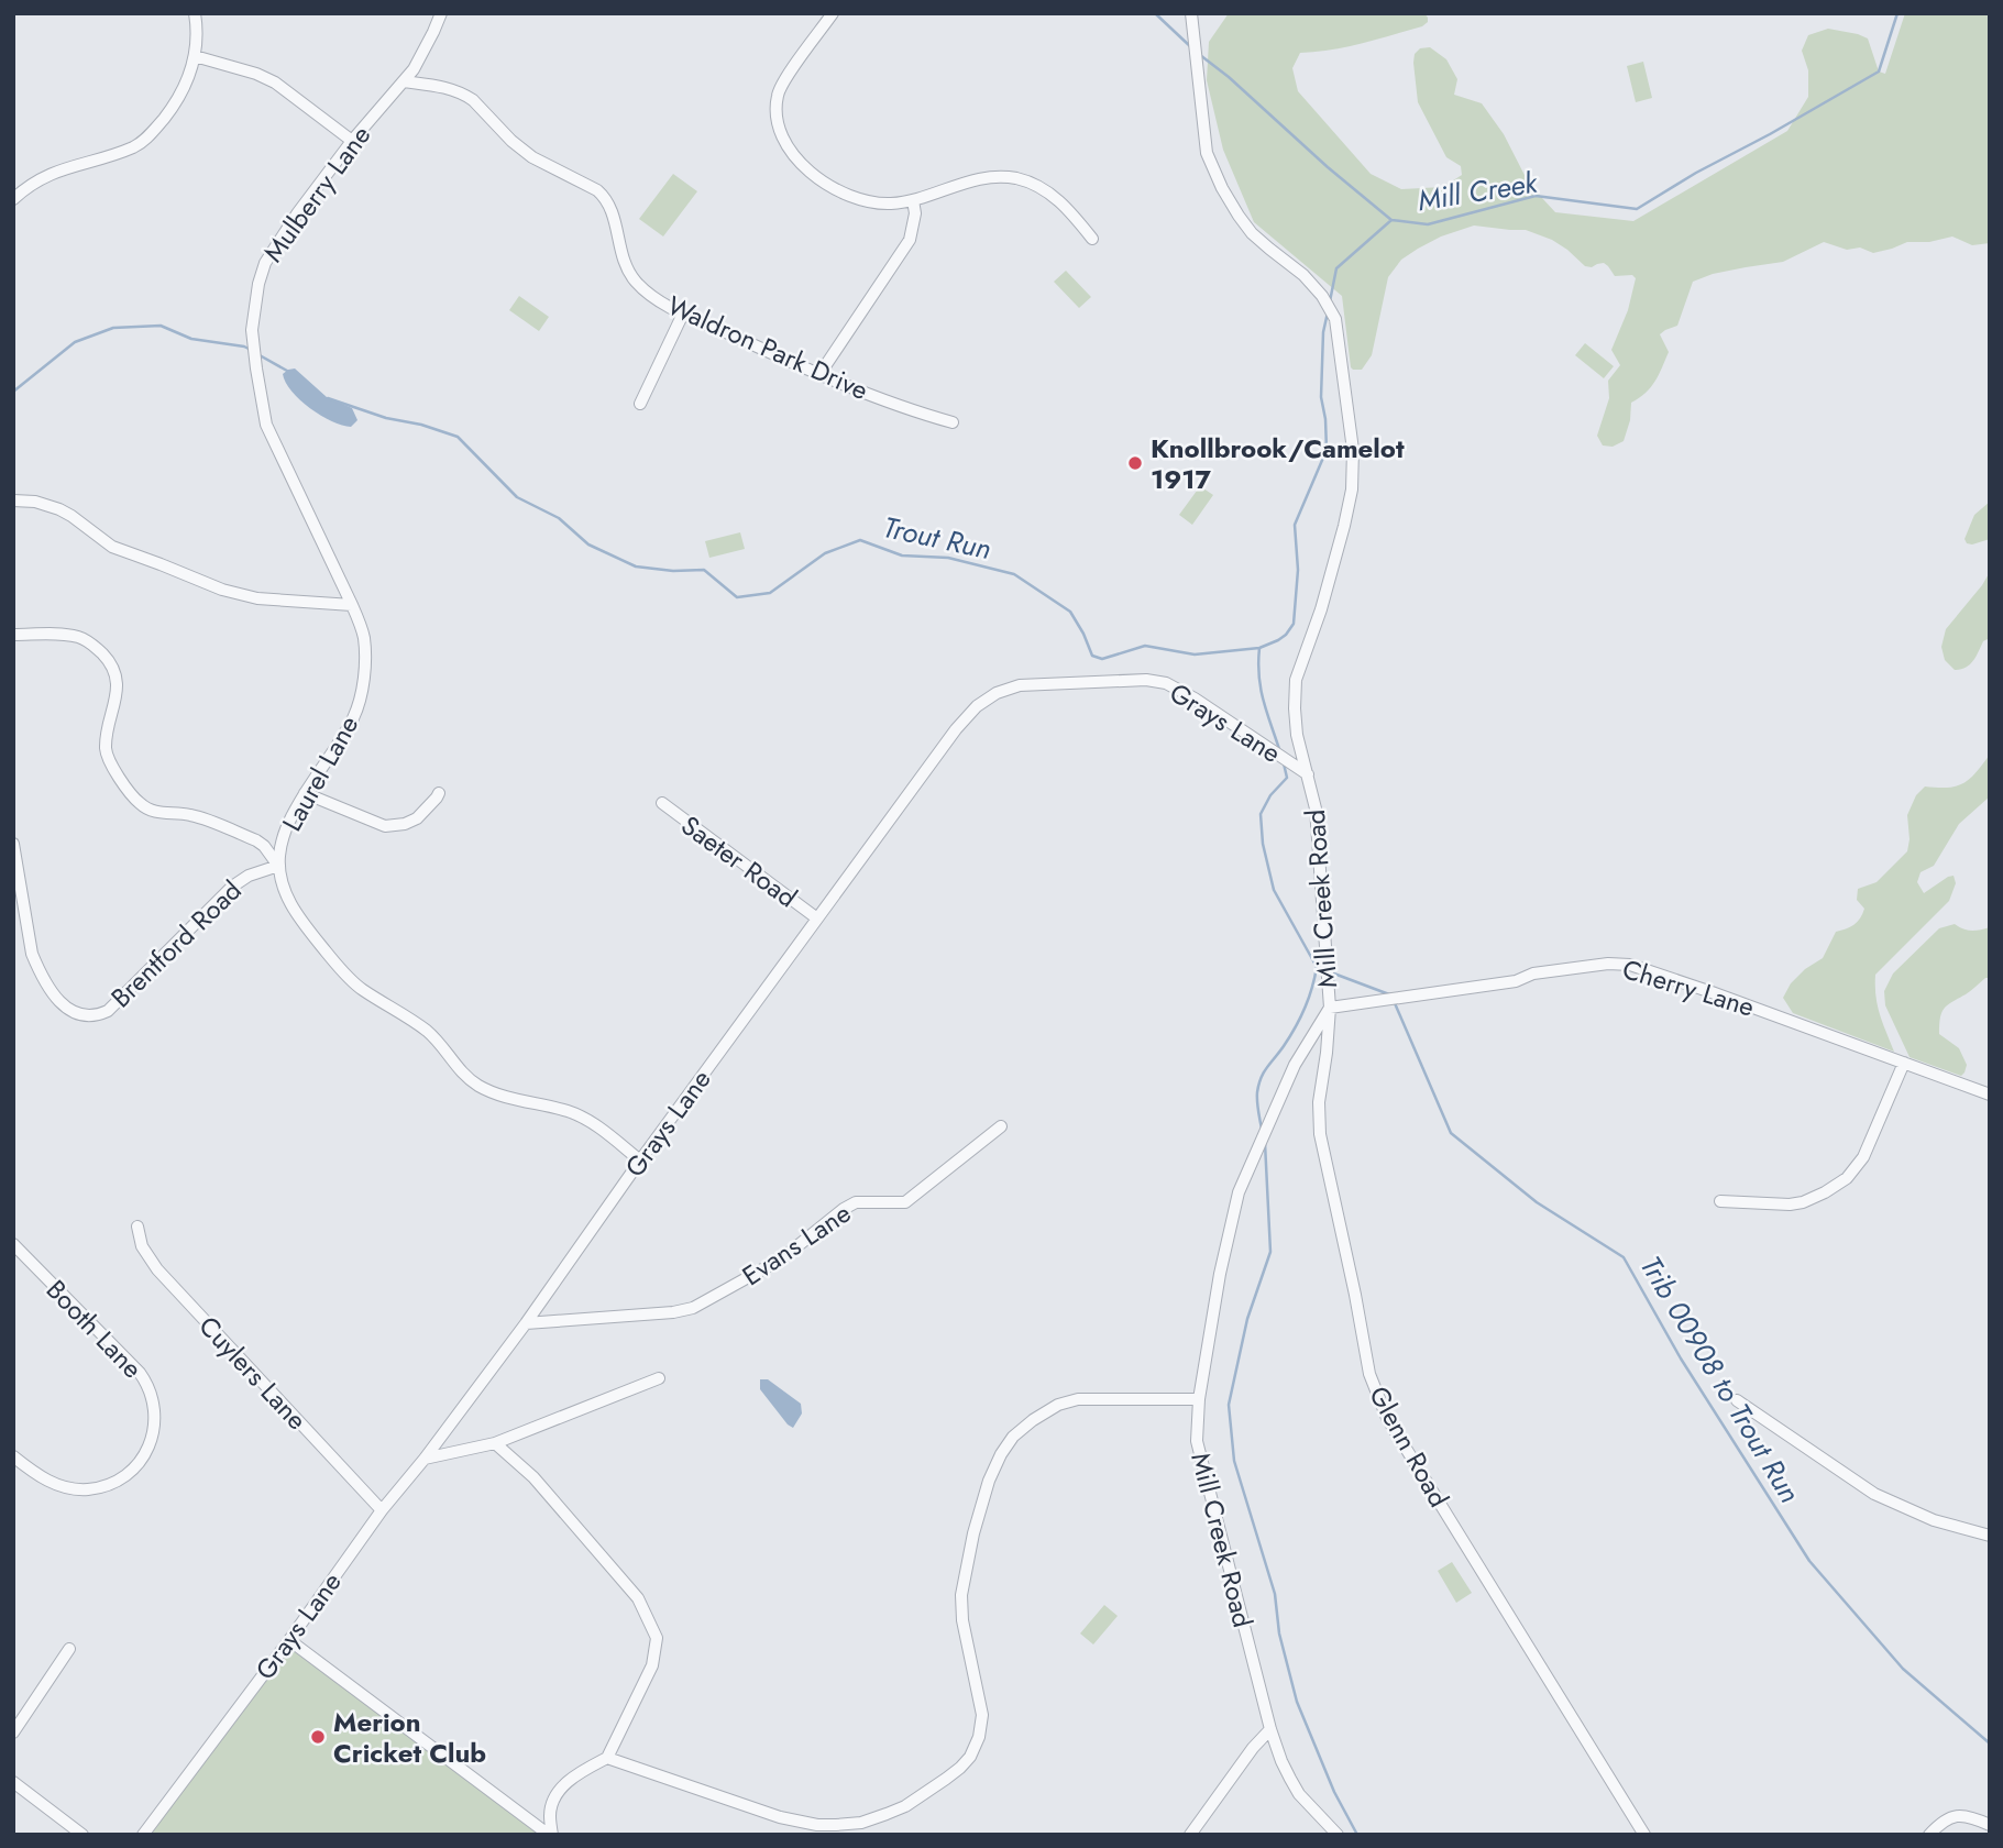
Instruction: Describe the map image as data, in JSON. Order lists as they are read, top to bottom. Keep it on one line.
{"streets":{"street":["Mulberry Lane","Waldron Park Drive","Grays Lane","Laurel Lane","Saeter Road","Mill Creek Road","Brentford Road","Cherry Lane","Evans Lane","Booth Lane","Cuylers Lane","Glenn Road"]},"crossings":[["Mulberry Lane","Waldron Park Drive"],["Mulberry Lane","Laurel Lane"],["Grays Lane","Laurel Lane"],["Grays Lane","Saeter Road"],["Grays Lane","Mill Creek Road"],["Grays Lane","Evans Lane"],["Grays Lane","Cuylers Lane"],["Laurel Lane","Brentford Road"],["Mill Creek Road","Cherry Lane"],["Mill Creek Road","Glenn Road"],["Cherry Lane","Glenn Road"]],"water":["Mill Creek","Trout Run","Trib 00908 to Trout Run"],"places":["Knollbrook/Camelot 1917","Merion Cricket Club"]}
